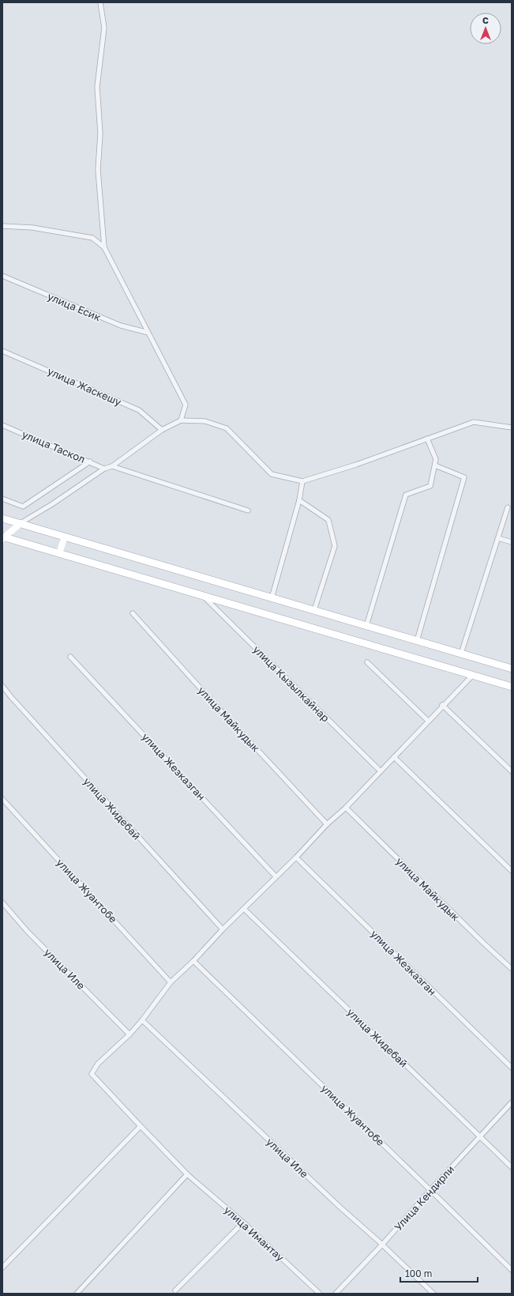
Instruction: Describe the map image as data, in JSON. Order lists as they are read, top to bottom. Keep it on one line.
{"streets":{"street":["улица Есик","улица Жаскешу","улица Таскол","улица Кызылкайнар","улица Майкудык","улица Жезказган","улица Жидебай","улица Жуантобе","улица Иле","Улица Кендирли","улица Имантау"]},"crossings":[["улица Жидебай","Улица Кендирли"],["улица Жуантобе","Улица Кендирли"],["улица Иле","Улица Кендирли"],["улица Иле","улица Имантау"]],"scale_bar":"100 m","north":"top"}
